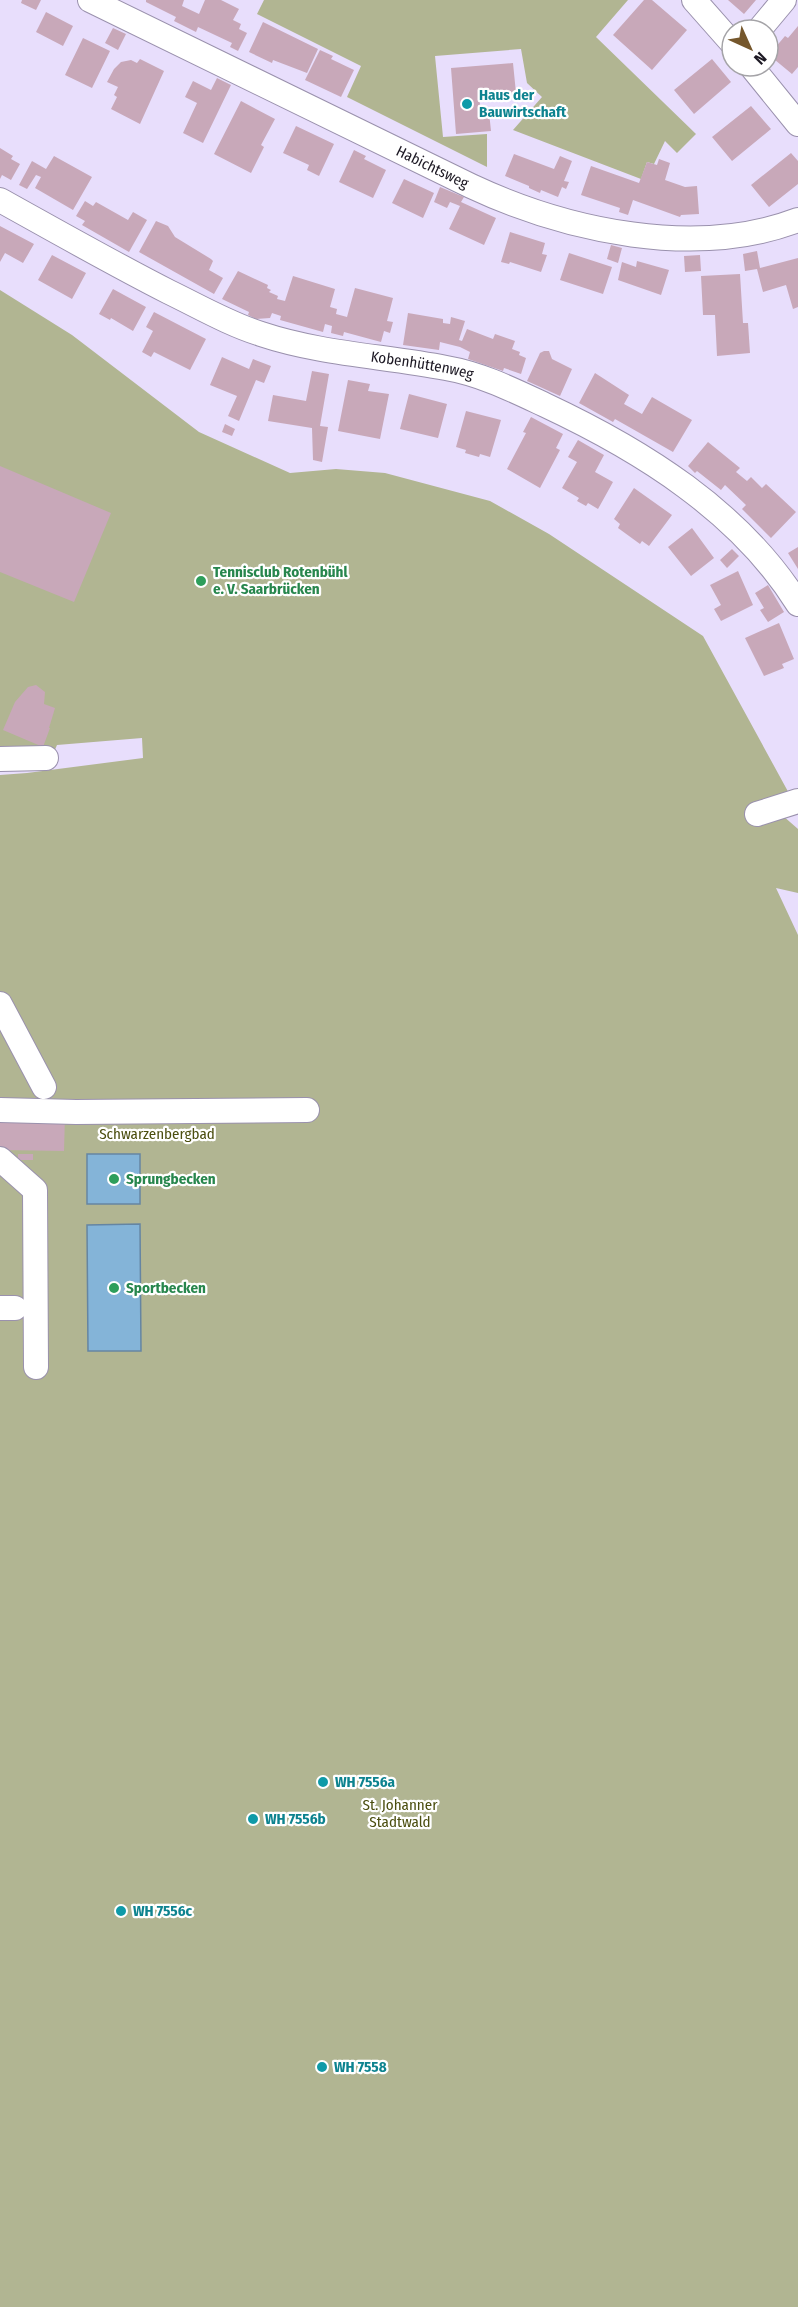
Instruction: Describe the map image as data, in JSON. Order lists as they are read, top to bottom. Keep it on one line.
{"streets":{"street":["Habichtsweg","Kobenhüttenweg"]},"parks":["Schwarzenbergbad","St. Johanner Stadtwald"],"places":["Haus der Bauwirtschaft","Tennisclub Rotenbühl e. V. Saarbrücken","Sprungbecken","Sportbecken","WH 7556a","WH 7556b","WH 7556c","WH 7558"],"north":"bottom right"}
